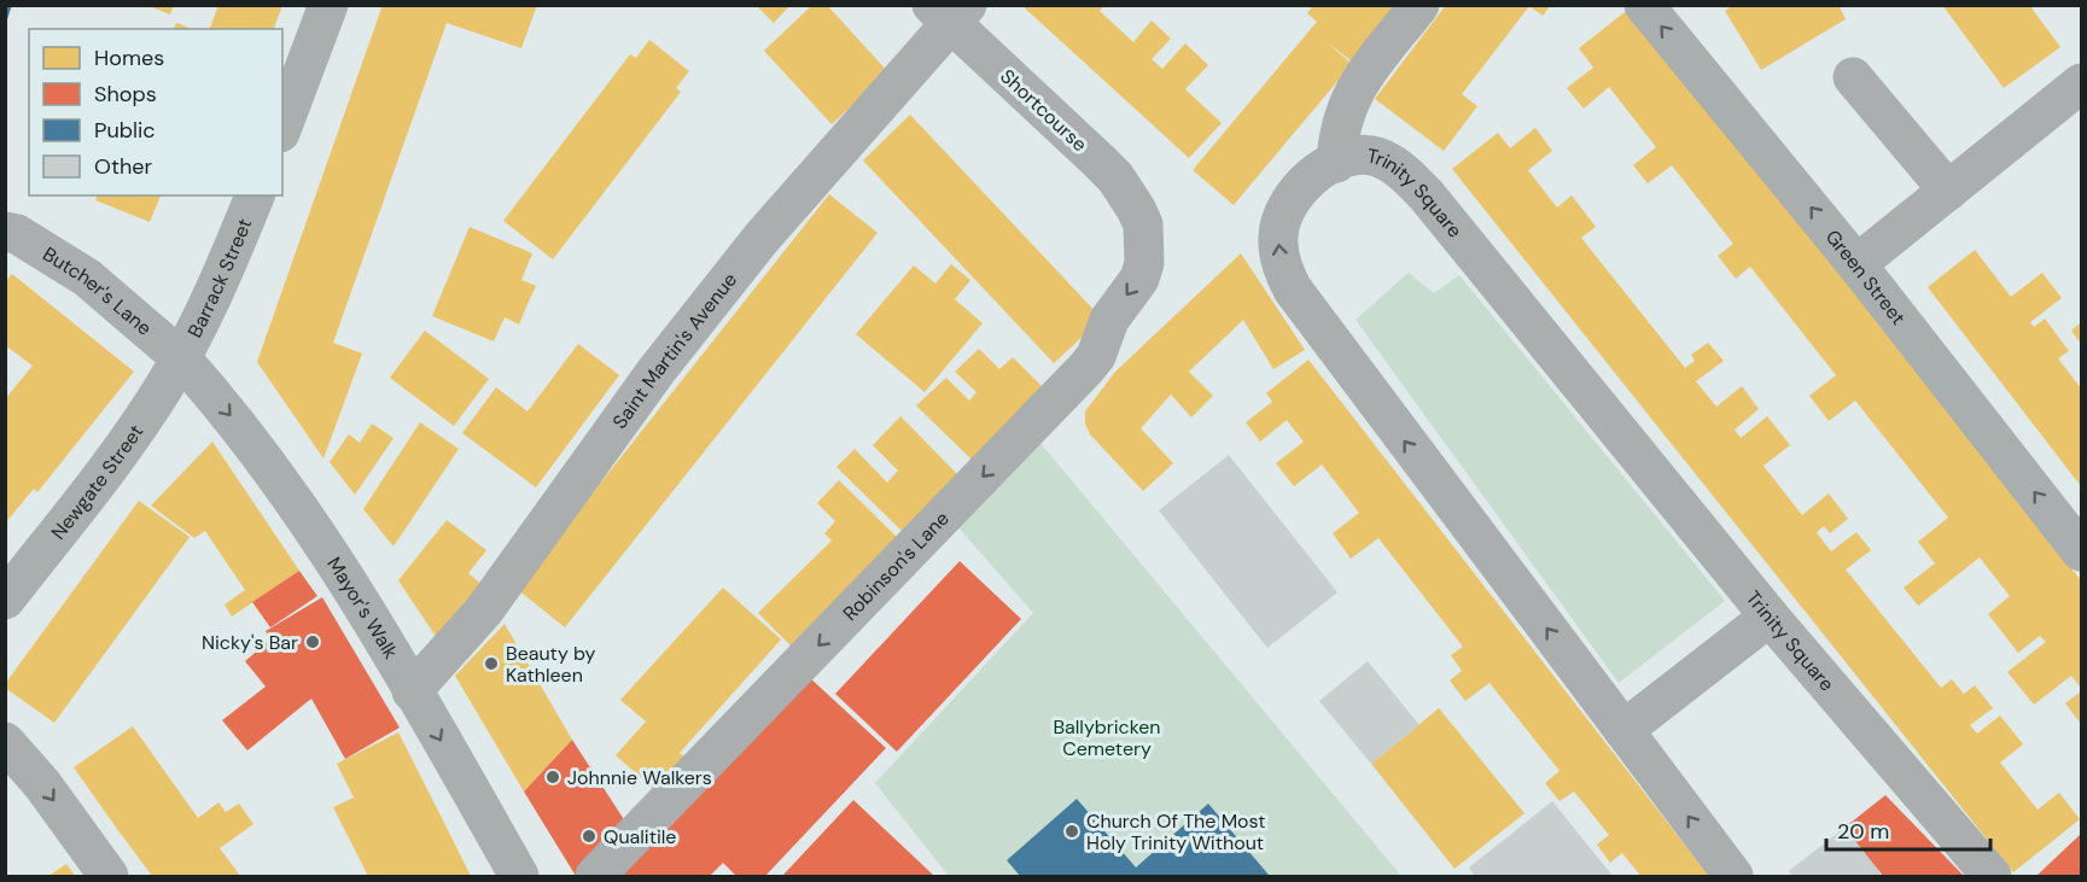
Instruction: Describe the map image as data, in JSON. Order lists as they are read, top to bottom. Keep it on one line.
{"streets":{"street":["Shortcourse","Trinity Square","Barrack Street","Green Street","Butcher's Lane","Saint Martin's Avenue","Newgate Street","Robinson's Lane","Mayor's Walk"]},"crossings":[["Shortcourse","Saint Martin's Avenue"],["Shortcourse","Robinson's Lane"],["Barrack Street","Butcher's Lane"],["Barrack Street","Newgate Street"],["Barrack Street","Mayor's Walk"],["Butcher's Lane","Newgate Street"],["Butcher's Lane","Mayor's Walk"],["Saint Martin's Avenue","Mayor's Walk"],["Newgate Street","Mayor's Walk"]],"one_way":["Green Street","Robinson's Lane","Mayor's Walk"],"parks":["Ballybricken Cemetery"],"places":["Nicky's Bar","Beauty by Kathleen","Johnnie Walkers","Church Of The Most Holy Trinity Without","Qualitile"],"legend":["Homes","Shops","Public","Other"],"scale_bar":"20 m"}
